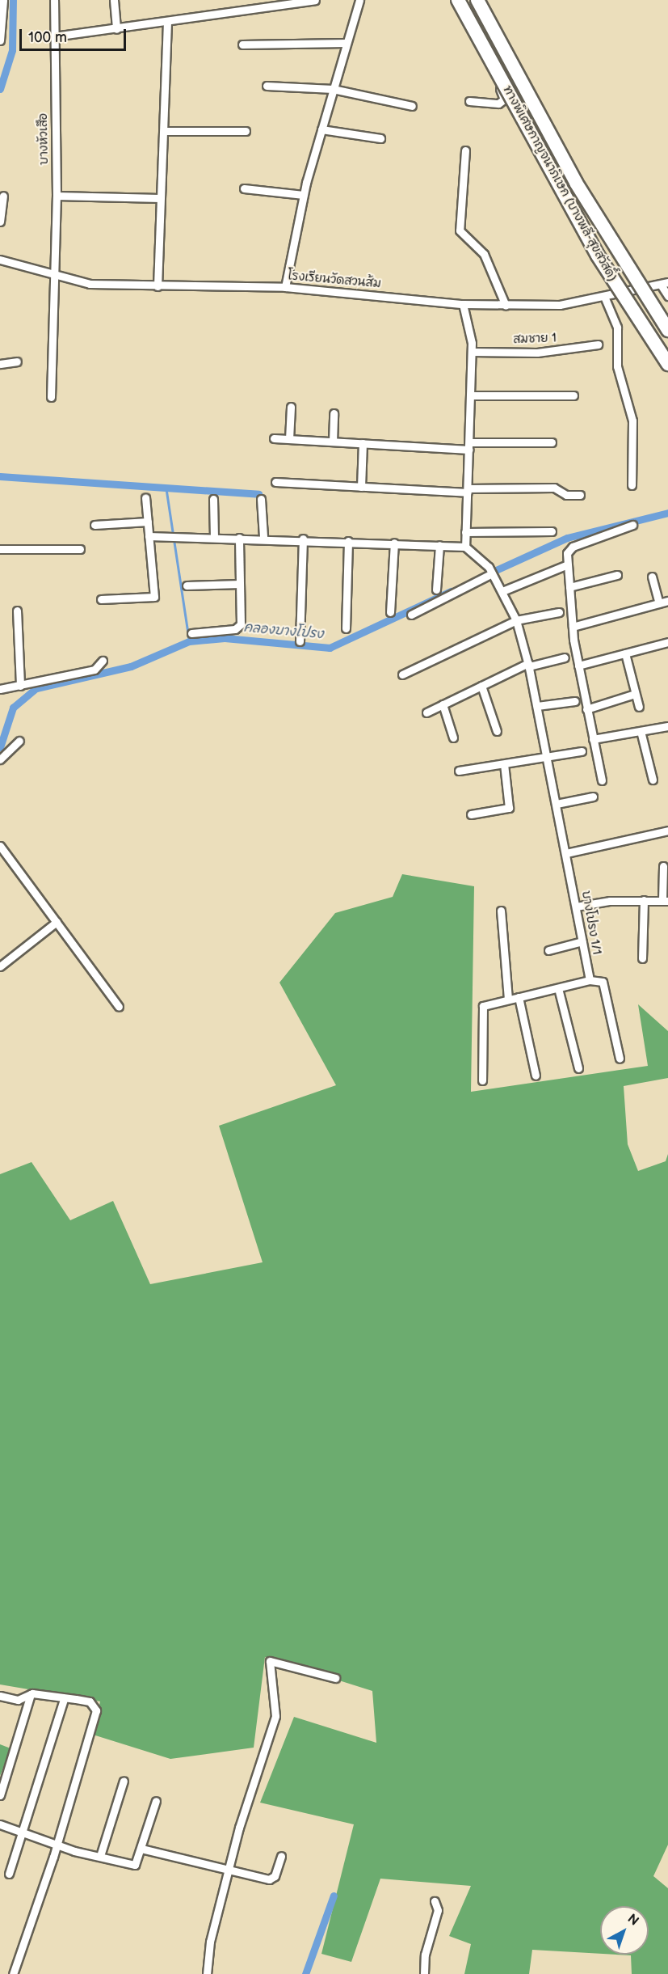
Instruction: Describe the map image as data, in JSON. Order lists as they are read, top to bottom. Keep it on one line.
{"streets":{"highway":["ทางพิเศษกาญจนาภิเษก (บางพลี-สุขสวัสดิ์)"],"street":["บางหัวเสือ","โรงเรียนวัดสวนส้ม","สมชาย 1","บางโปรง 1/1"]},"crossings":[["บางหัวเสือ","โรงเรียนวัดสวนส้ม"]],"water":["คลองบางโปรง"],"scale_bar":"100 m","north":"top right"}
